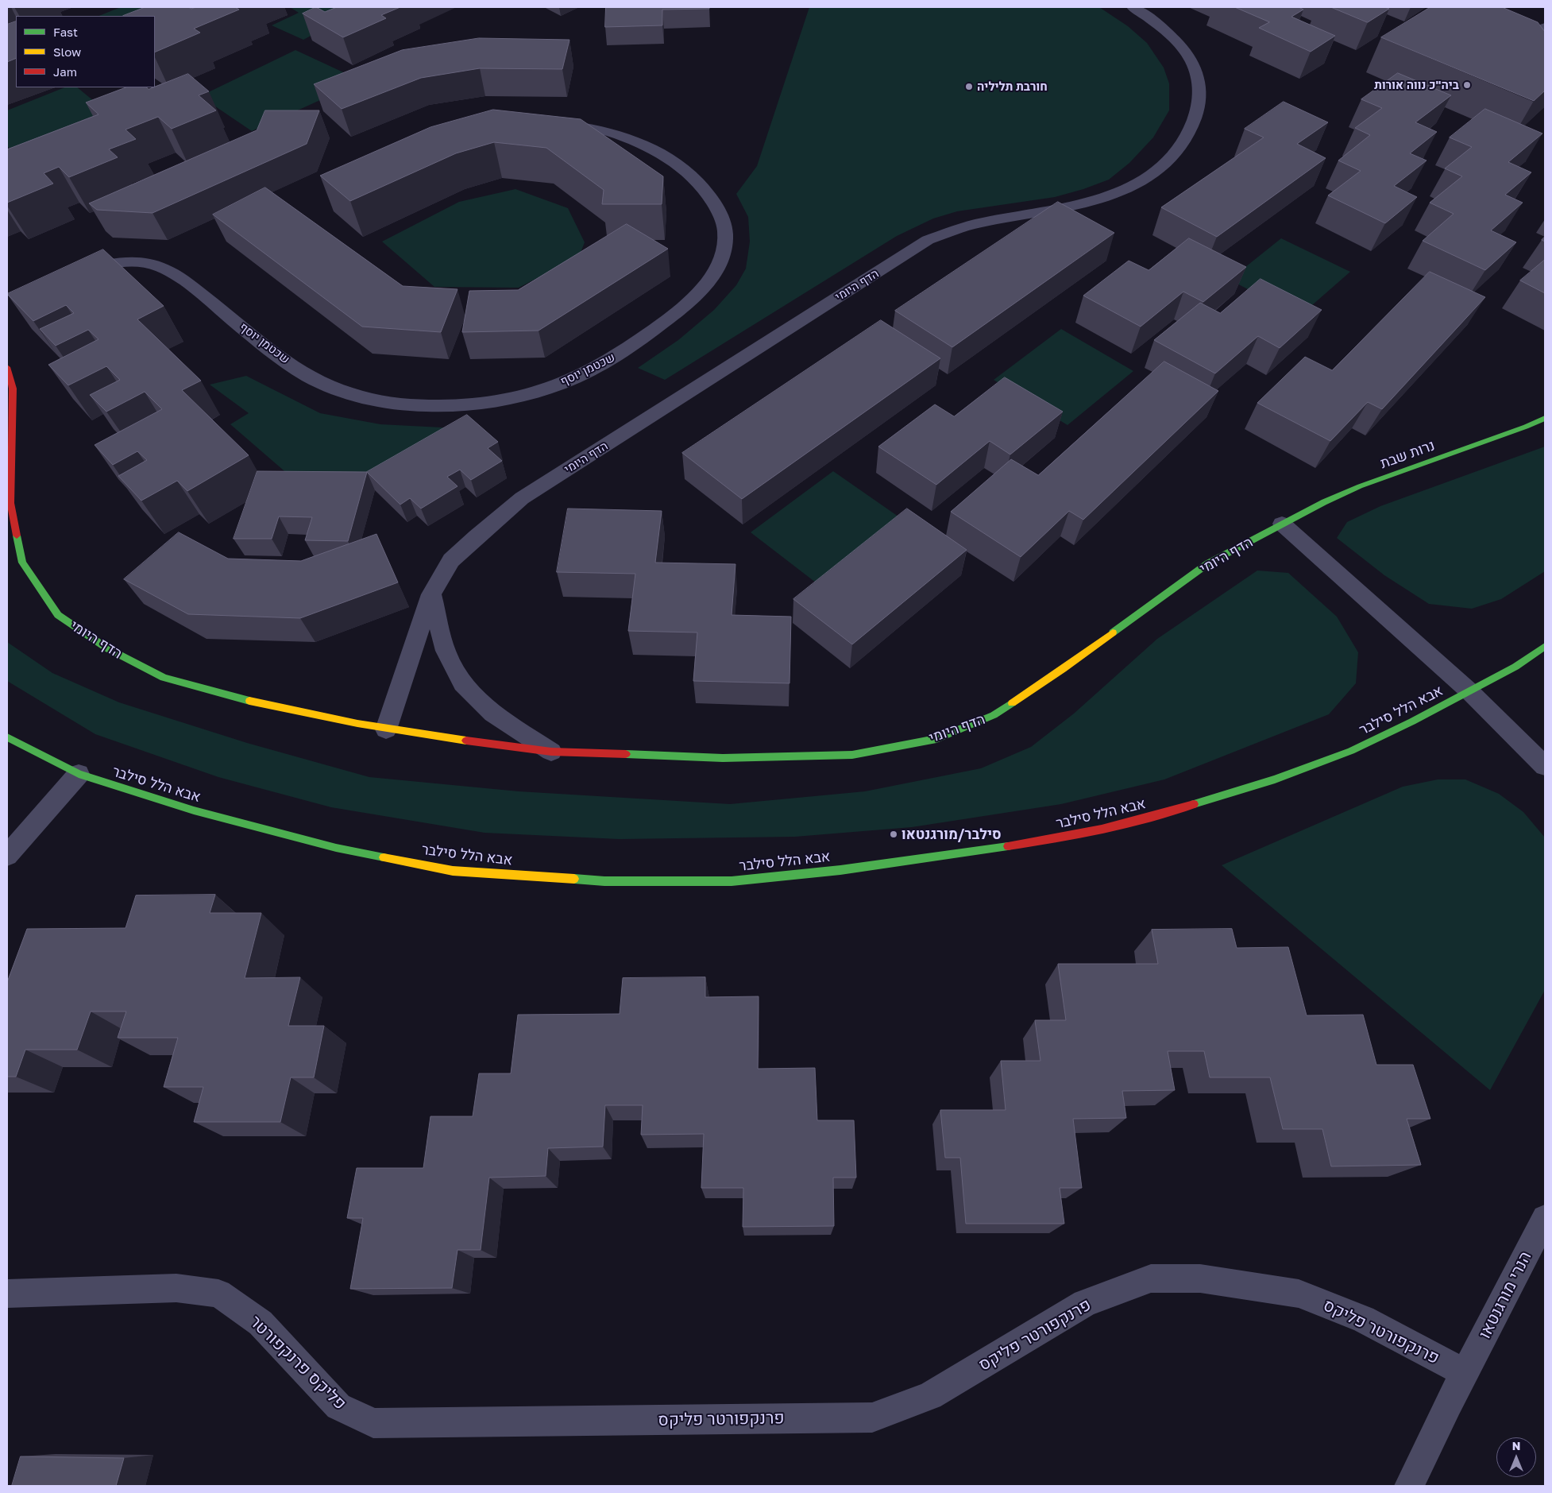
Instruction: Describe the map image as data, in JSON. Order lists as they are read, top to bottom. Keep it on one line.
{"streets":{"street":["הדף היומי","שכטמן יוסף","נרות שבת","אבא הלל סילבר","הנרי מורגנטאו","פרנקפורטר פליקס","פליקס פרנקפורטר"]},"crossings":[["הדף היומי","נרות שבת"],["הנרי מורגנטאו","פרנקפורטר פליקס"],["פרנקפורטר פליקס","פליקס פרנקפורטר"]],"places":["ביה\"כ נווה אורות","חורבת תליליה","סילבר/מורגנטאו"],"legend":["Fast","Slow","Jam"],"north":"top"}
